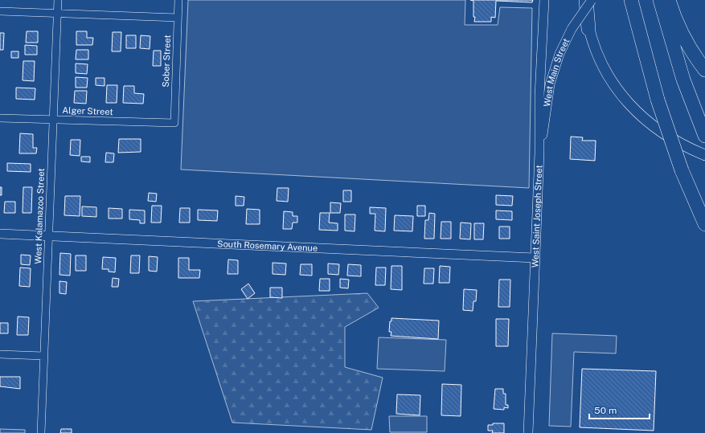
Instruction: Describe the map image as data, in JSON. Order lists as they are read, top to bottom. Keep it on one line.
{"streets":{"street":["Sober Street","West Main Street","Alger Street","West Kalamazoo Street","West Saint Joseph Street","South Rosemary Avenue"]},"crossings":[["Sober Street","Alger Street"],["West Main Street","West Saint Joseph Street"],["Alger Street","West Kalamazoo Street"],["West Kalamazoo Street","South Rosemary Avenue"],["West Saint Joseph Street","South Rosemary Avenue"]],"scale_bar":"50 m"}
